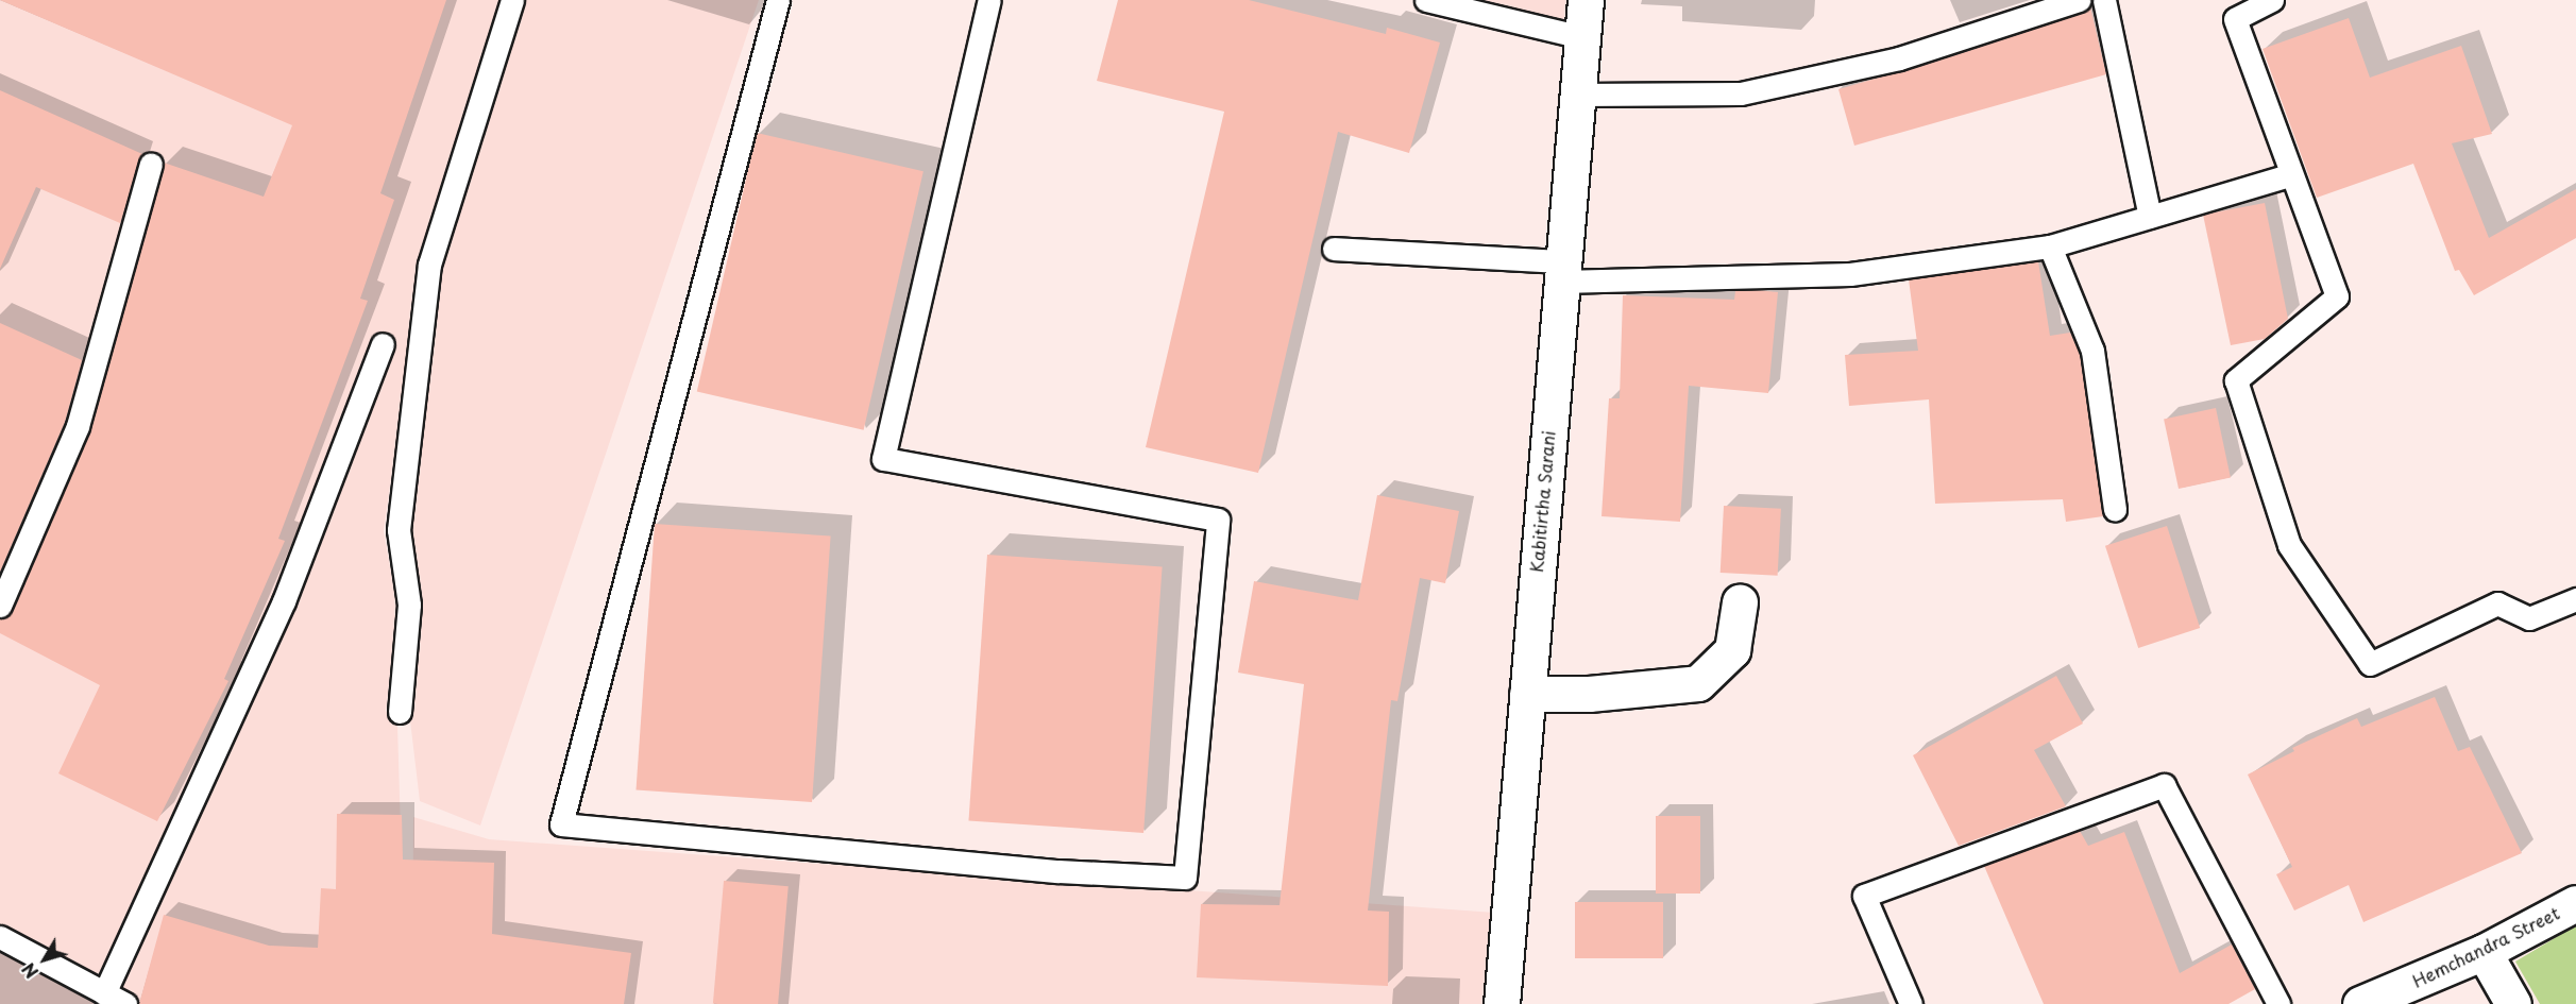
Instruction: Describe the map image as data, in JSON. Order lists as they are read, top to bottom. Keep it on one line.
{"streets":{"street":["Kabitirtha Sarani","Hemchandra Street"]},"north":"bottom left"}
